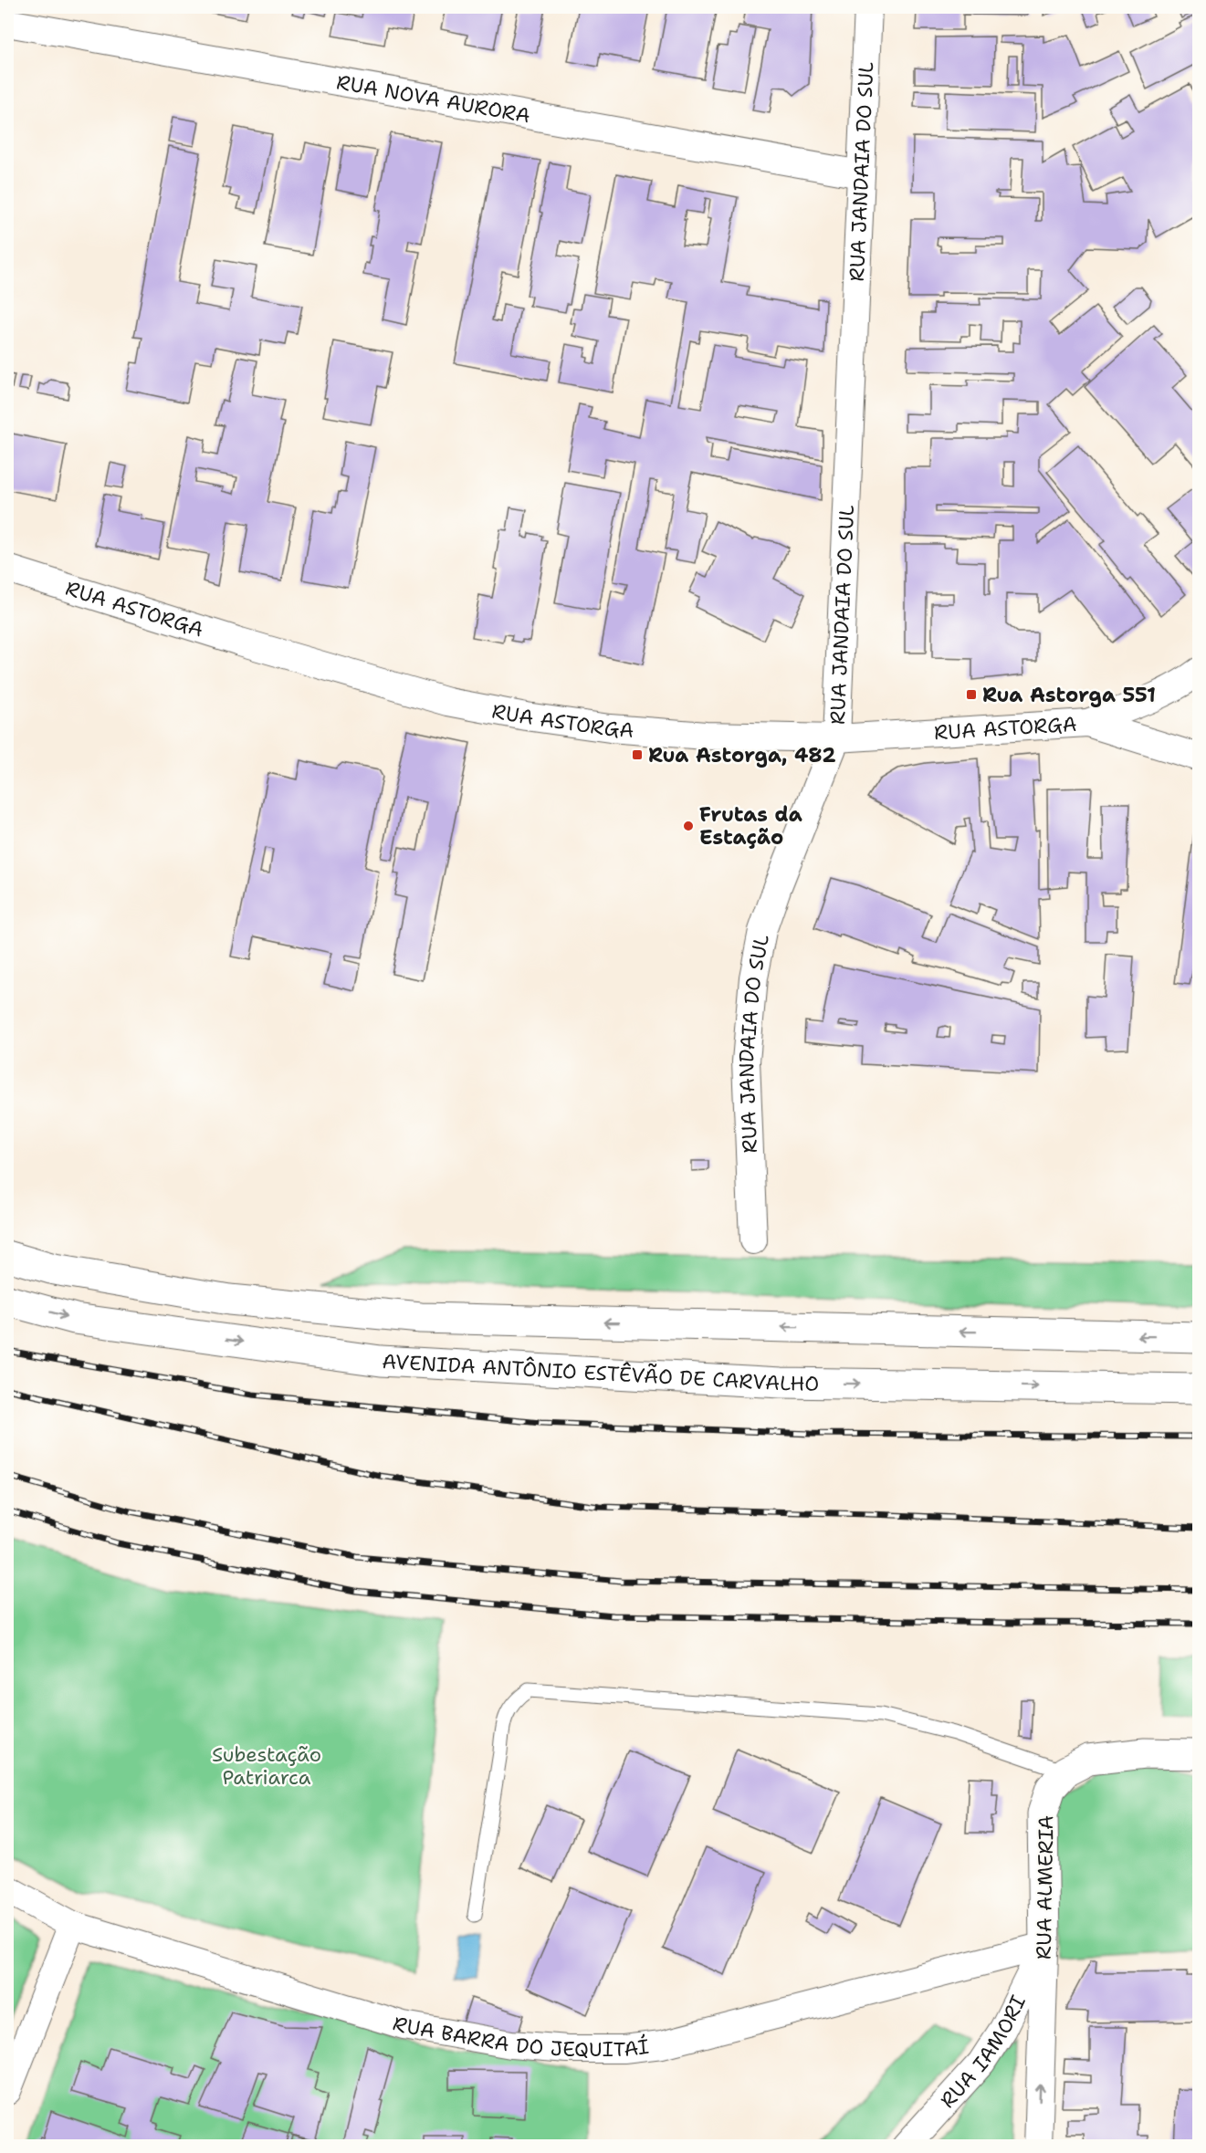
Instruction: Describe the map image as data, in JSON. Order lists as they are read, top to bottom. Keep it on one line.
{"streets":{"main road":["AVENIDA ANTÔNIO ESTÊVÃO DE CARVALHO","RUA ALMERIA"],"street":["RUA NOVA AURORA","RUA JANDAIA DO SUL","RUA ASTORGA","RUA BARRA DO JEQUITAÍ","RUA IAMORI"]},"crossings":[["RUA NOVA AURORA","RUA JANDAIA DO SUL"],["RUA JANDAIA DO SUL","RUA ASTORGA"],["RUA ALMERIA","RUA BARRA DO JEQUITAÍ"],["RUA ALMERIA","RUA IAMORI"],["RUA BARRA DO JEQUITAÍ","RUA IAMORI"]],"one_way":["RUA ALMERIA"],"parks":["Subestação Patriarca"],"places":{"transit":["Rua Astorga 551","Rua Astorga, 482"],"other":["Frutas da Estação"]}}
